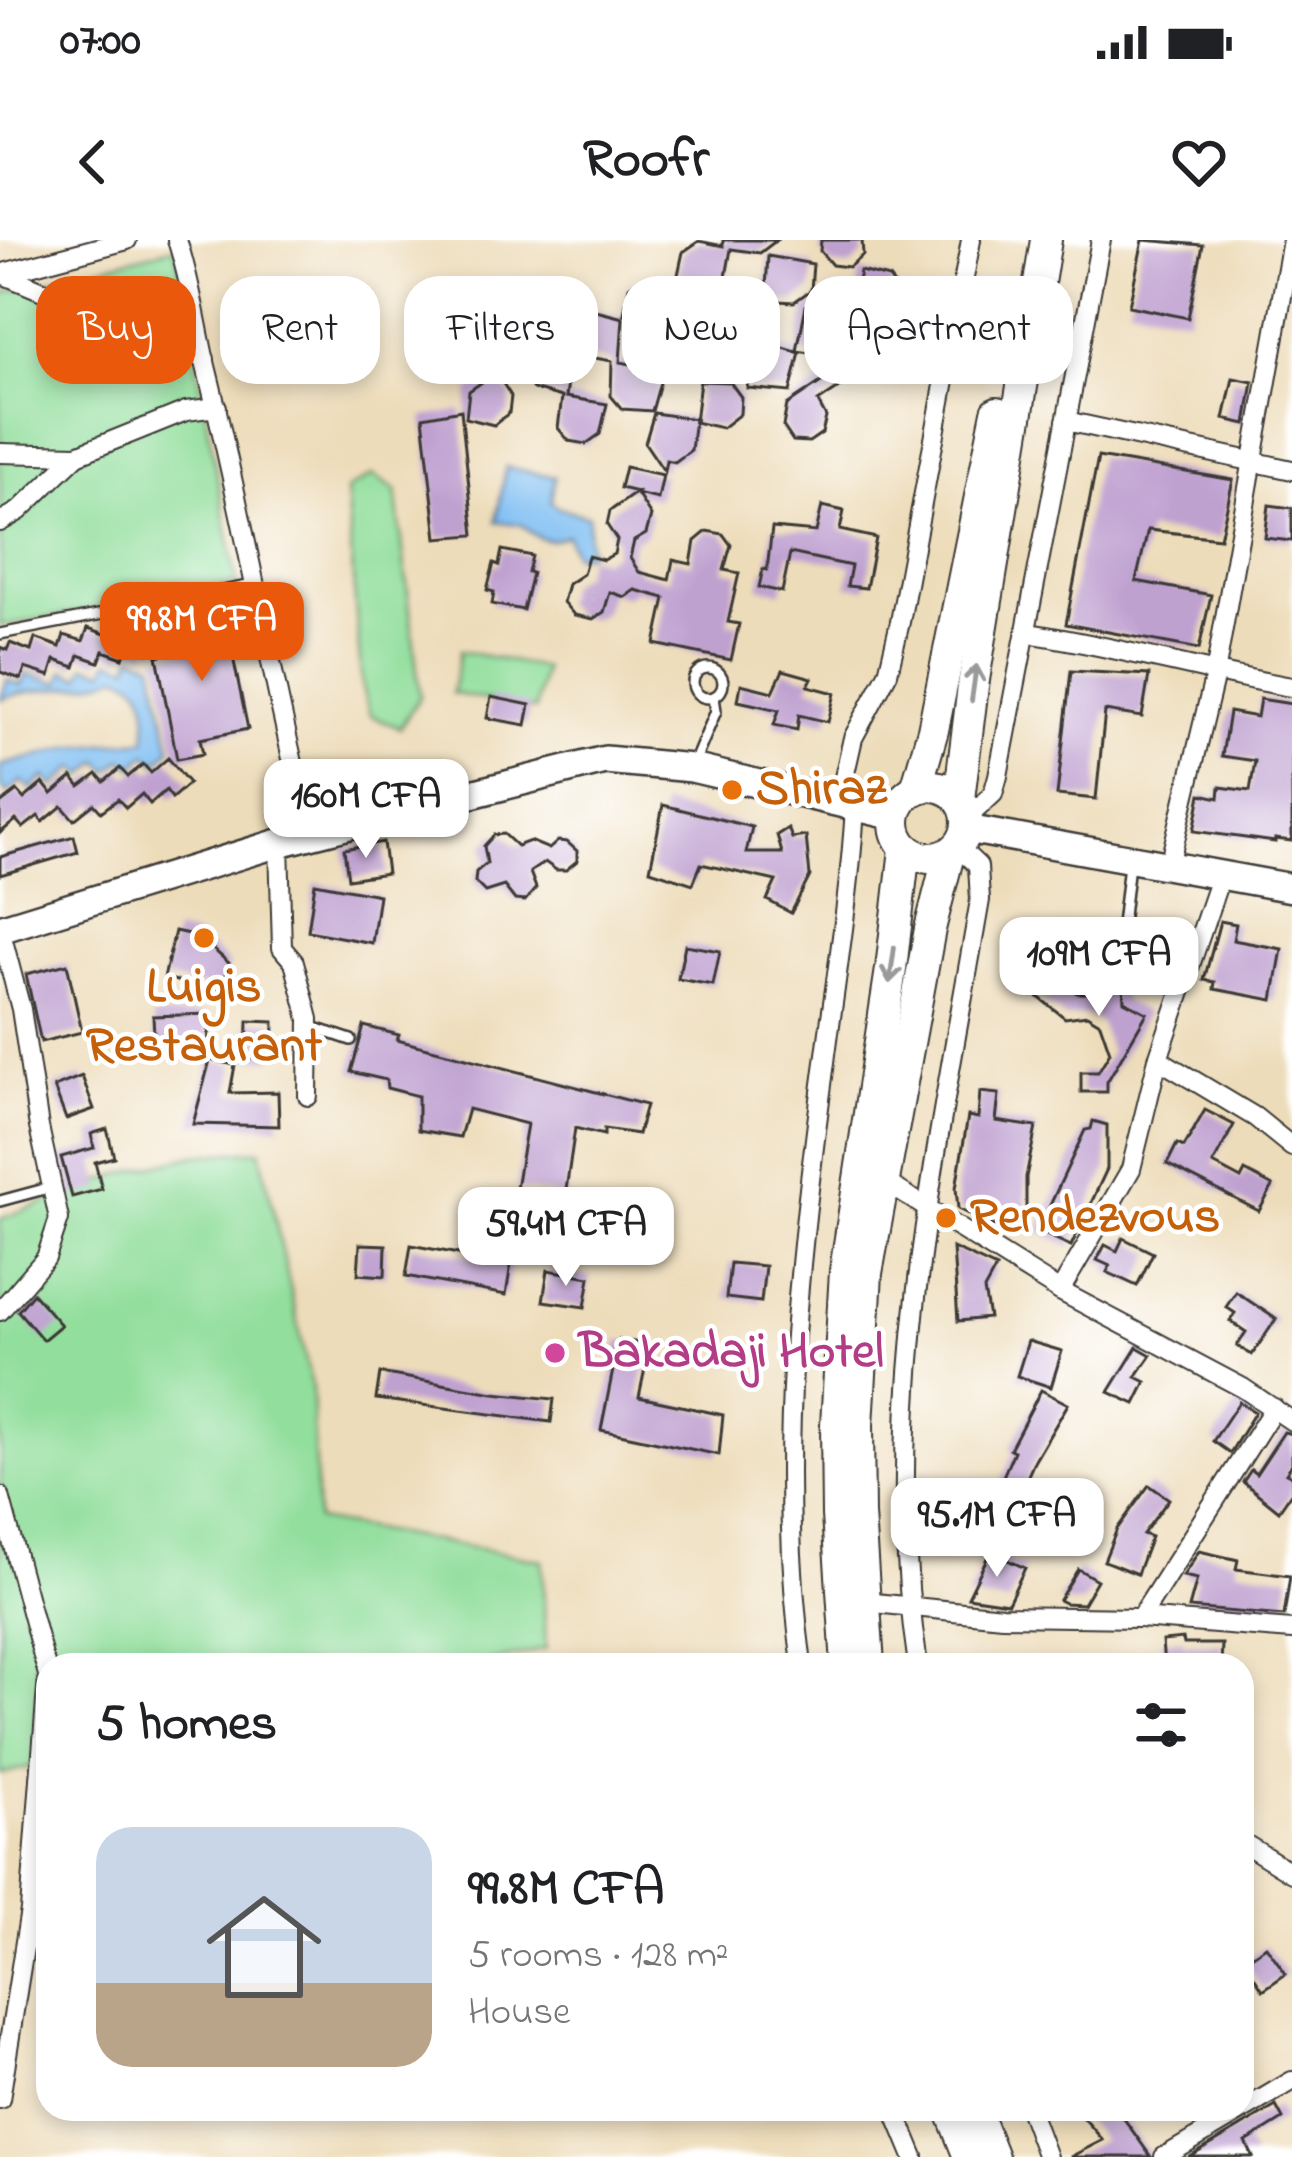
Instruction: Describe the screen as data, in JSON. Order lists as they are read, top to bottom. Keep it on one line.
{"places":["Shiraz","Luigis Restaurant","Rendezvous","Bakadaji Hotel"],"page":{"status":"07:00","header":"Roofr","chip":["Buy","Rent","Filters","New","Apartment"],"price":["99.8M CFA","160M CFA","109M CFA","59.4M CFA","95.1M CFA"],"heading":"5 homes","list":[{"name":"99.8M CFA","note":"5 rooms · 128 m² · House"}]}}
